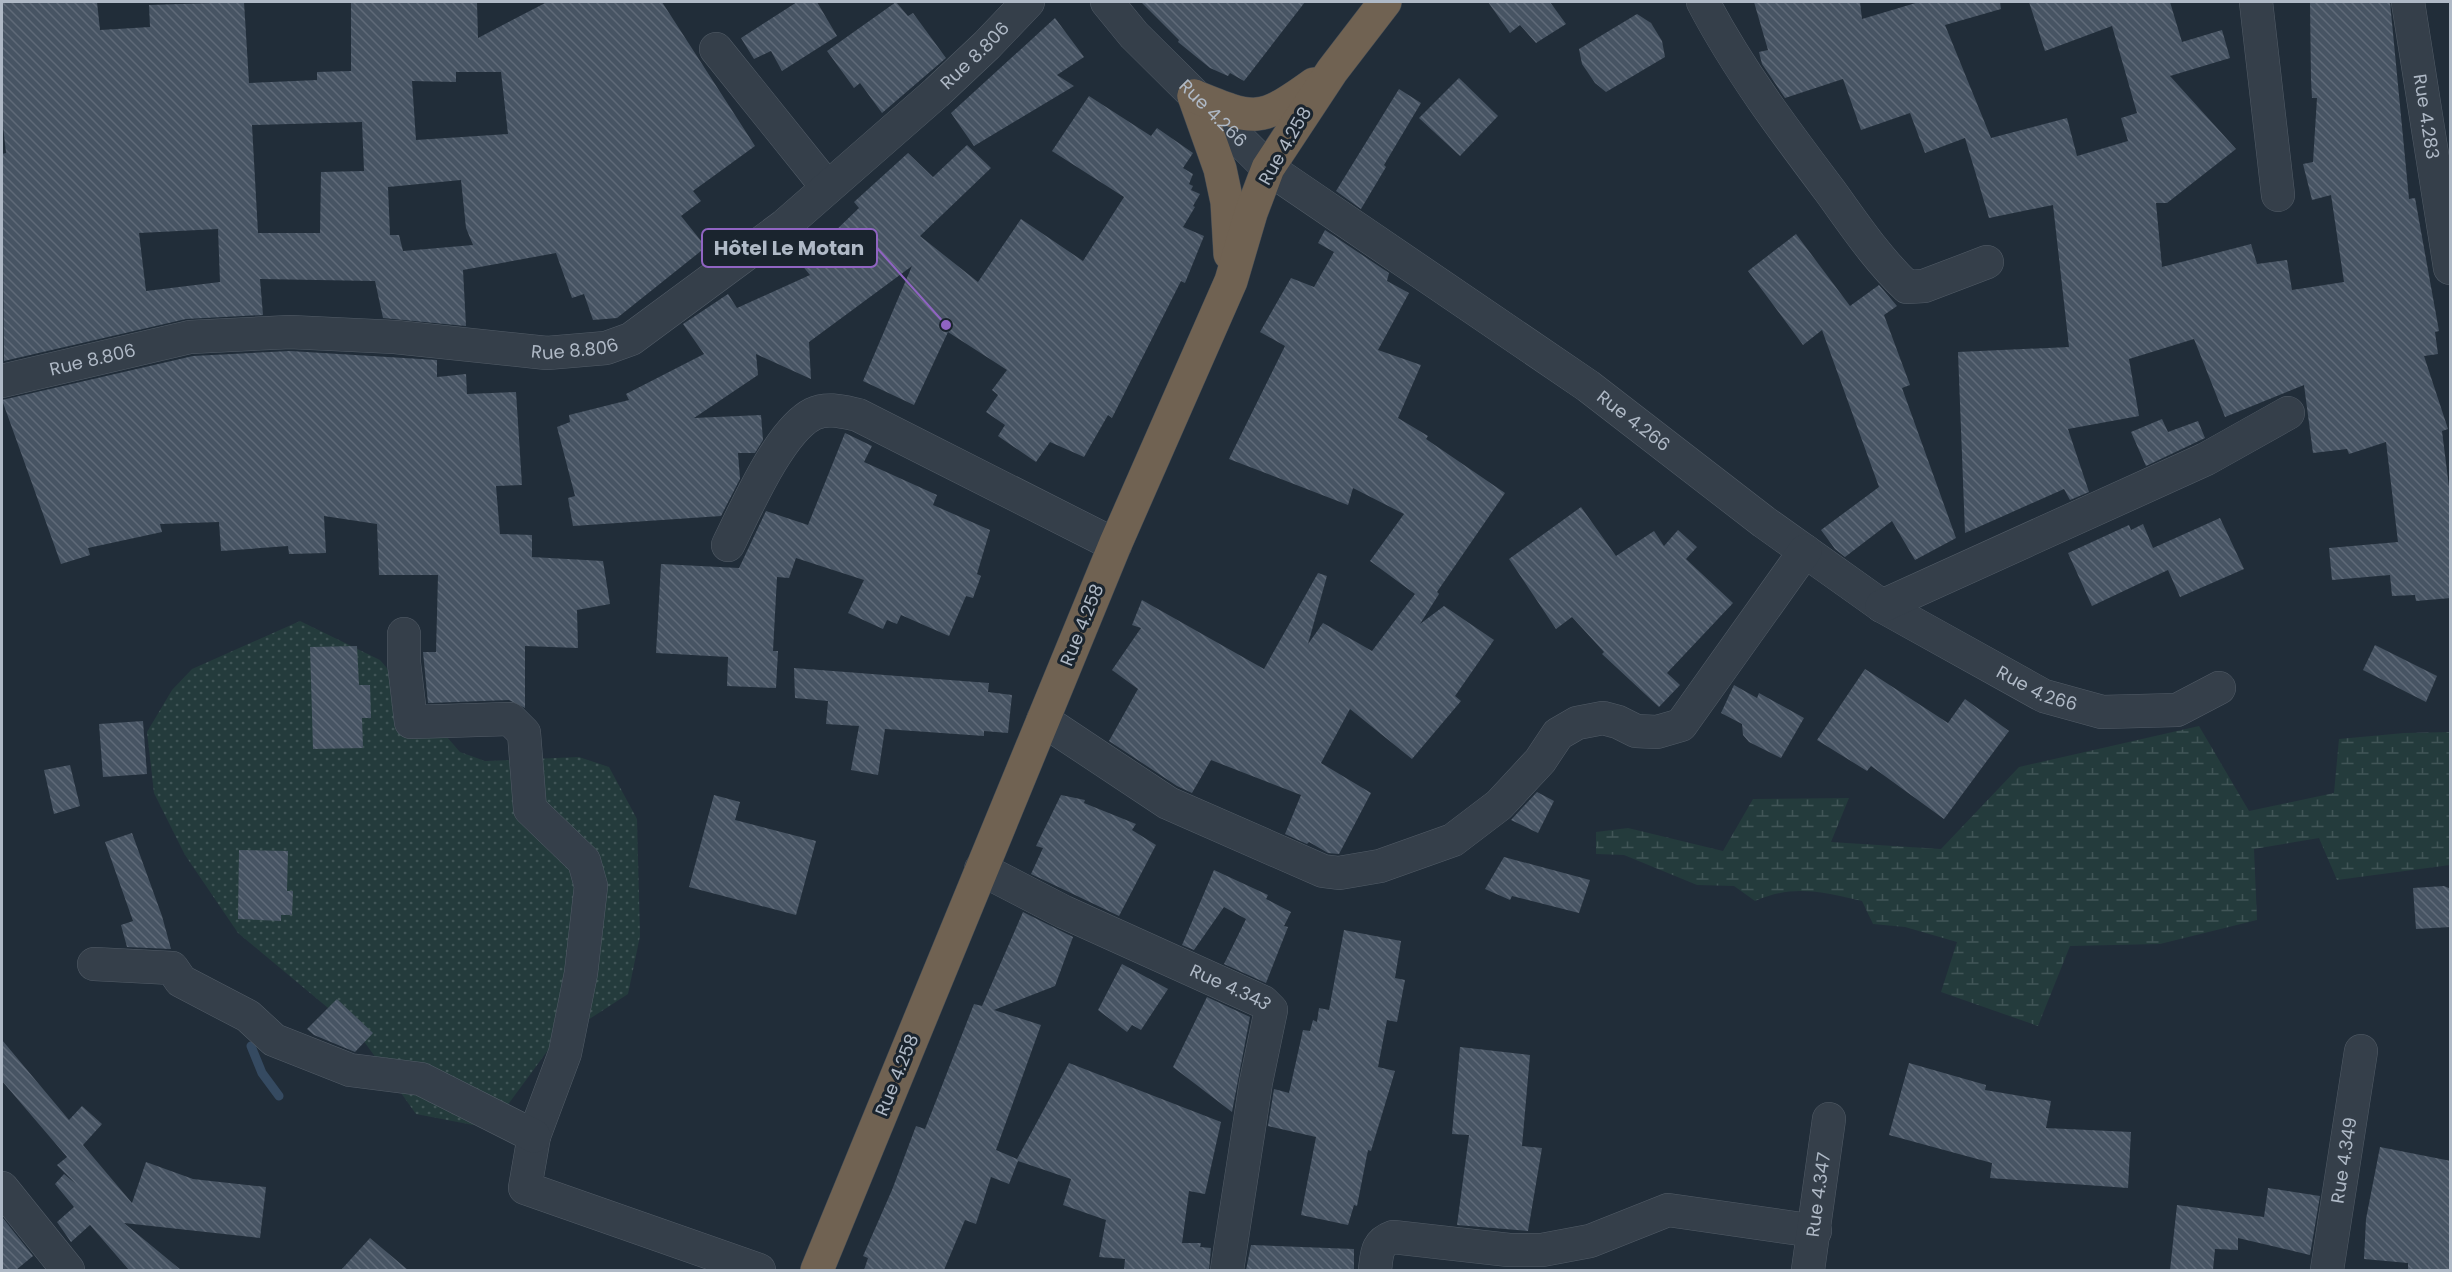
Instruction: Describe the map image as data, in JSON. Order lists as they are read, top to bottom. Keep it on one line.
{"streets":{"highway":["Rue 4.258"],"street":["Rue 8.806","Rue 4.266","Rue 4.283","Rue 4.343","Rue 4.349","Rue 4.347"]},"crossings":[["Rue 4.266","Rue 4.258"],["Rue 4.258","Rue 4.343"]],"places":["Hôtel Le Motan"]}
